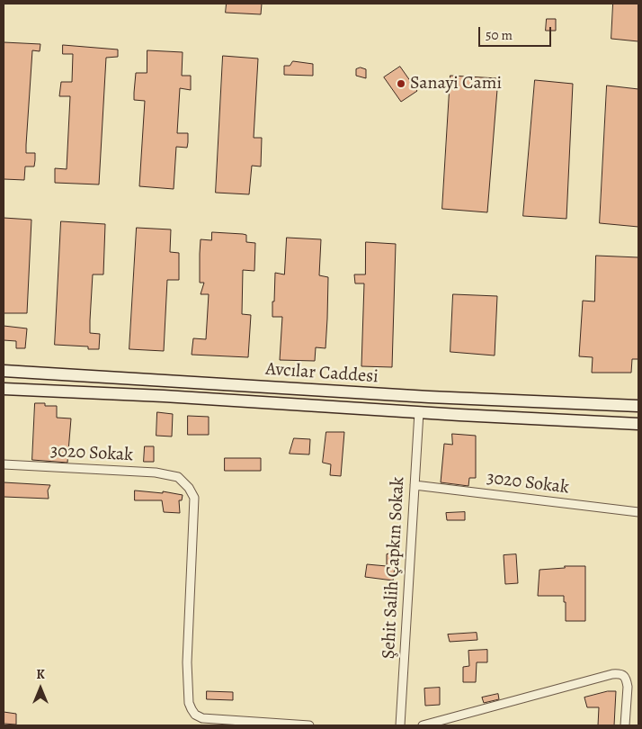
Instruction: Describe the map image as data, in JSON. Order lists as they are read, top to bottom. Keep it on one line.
{"streets":{"main road":["Avcılar Caddesi"],"street":["3020 Sokak","Şehit Salih Çapkın Sokak"]},"crossings":[["Avcılar Caddesi","Şehit Salih Çapkın Sokak"],["3020 Sokak","Şehit Salih Çapkın Sokak"]],"places":["Sanayi Cami"],"scale_bar":"50 m","north":"top"}
